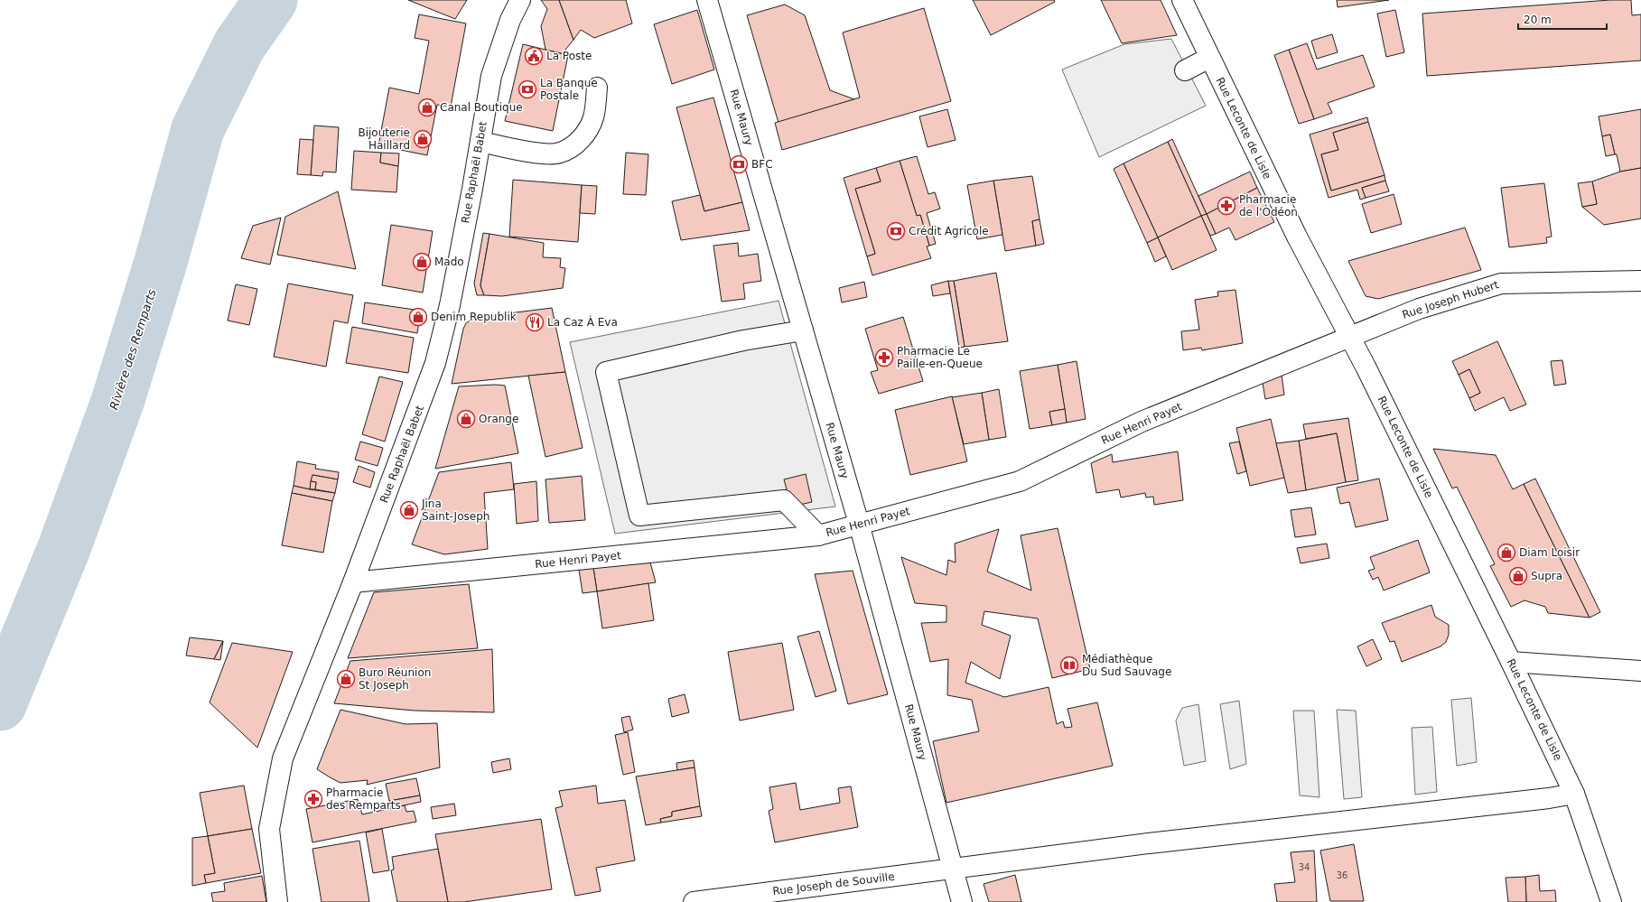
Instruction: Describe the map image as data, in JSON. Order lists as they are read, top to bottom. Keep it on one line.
{"streets":{"street":["Rue Maury","Rue Leconte de Lisle","Rue Raphaël Babet","Rue Joseph Hubert","Rue Henri Payet","Rue Joseph de Souville"]},"crossings":[["Rue Maury","Rue Henri Payet"],["Rue Maury","Rue Joseph de Souville"],["Rue Leconte de Lisle","Rue Joseph Hubert"],["Rue Leconte de Lisle","Rue Henri Payet"],["Rue Leconte de Lisle","Rue Joseph de Souville"],["Rue Raphaël Babet","Rue Henri Payet"],["Rue Joseph Hubert","Rue Henri Payet"]],"water":["Rivière des Remparts"],"places":{"public building":["La Poste"],"bank":["La Banque Postale","BFC","Crédit Agricole"],"shop":["Canal Boutique","Bijouterie Haillard","Mado","Denim Republik","Orange","Jina Saint-Joseph","Diam Loisir","Supra","Buro Réunion St Joseph"],"pharmacy":["Pharmacie de l'Odéon","Pharmacie Le Paille-en-Queue","Pharmacie des Remparts"],"restaurant":["La Caz À Eva"],"library":["Médiathèque Du Sud Sauvage"]},"house_numbers":["34","36"],"scale_bar":"20 m"}
